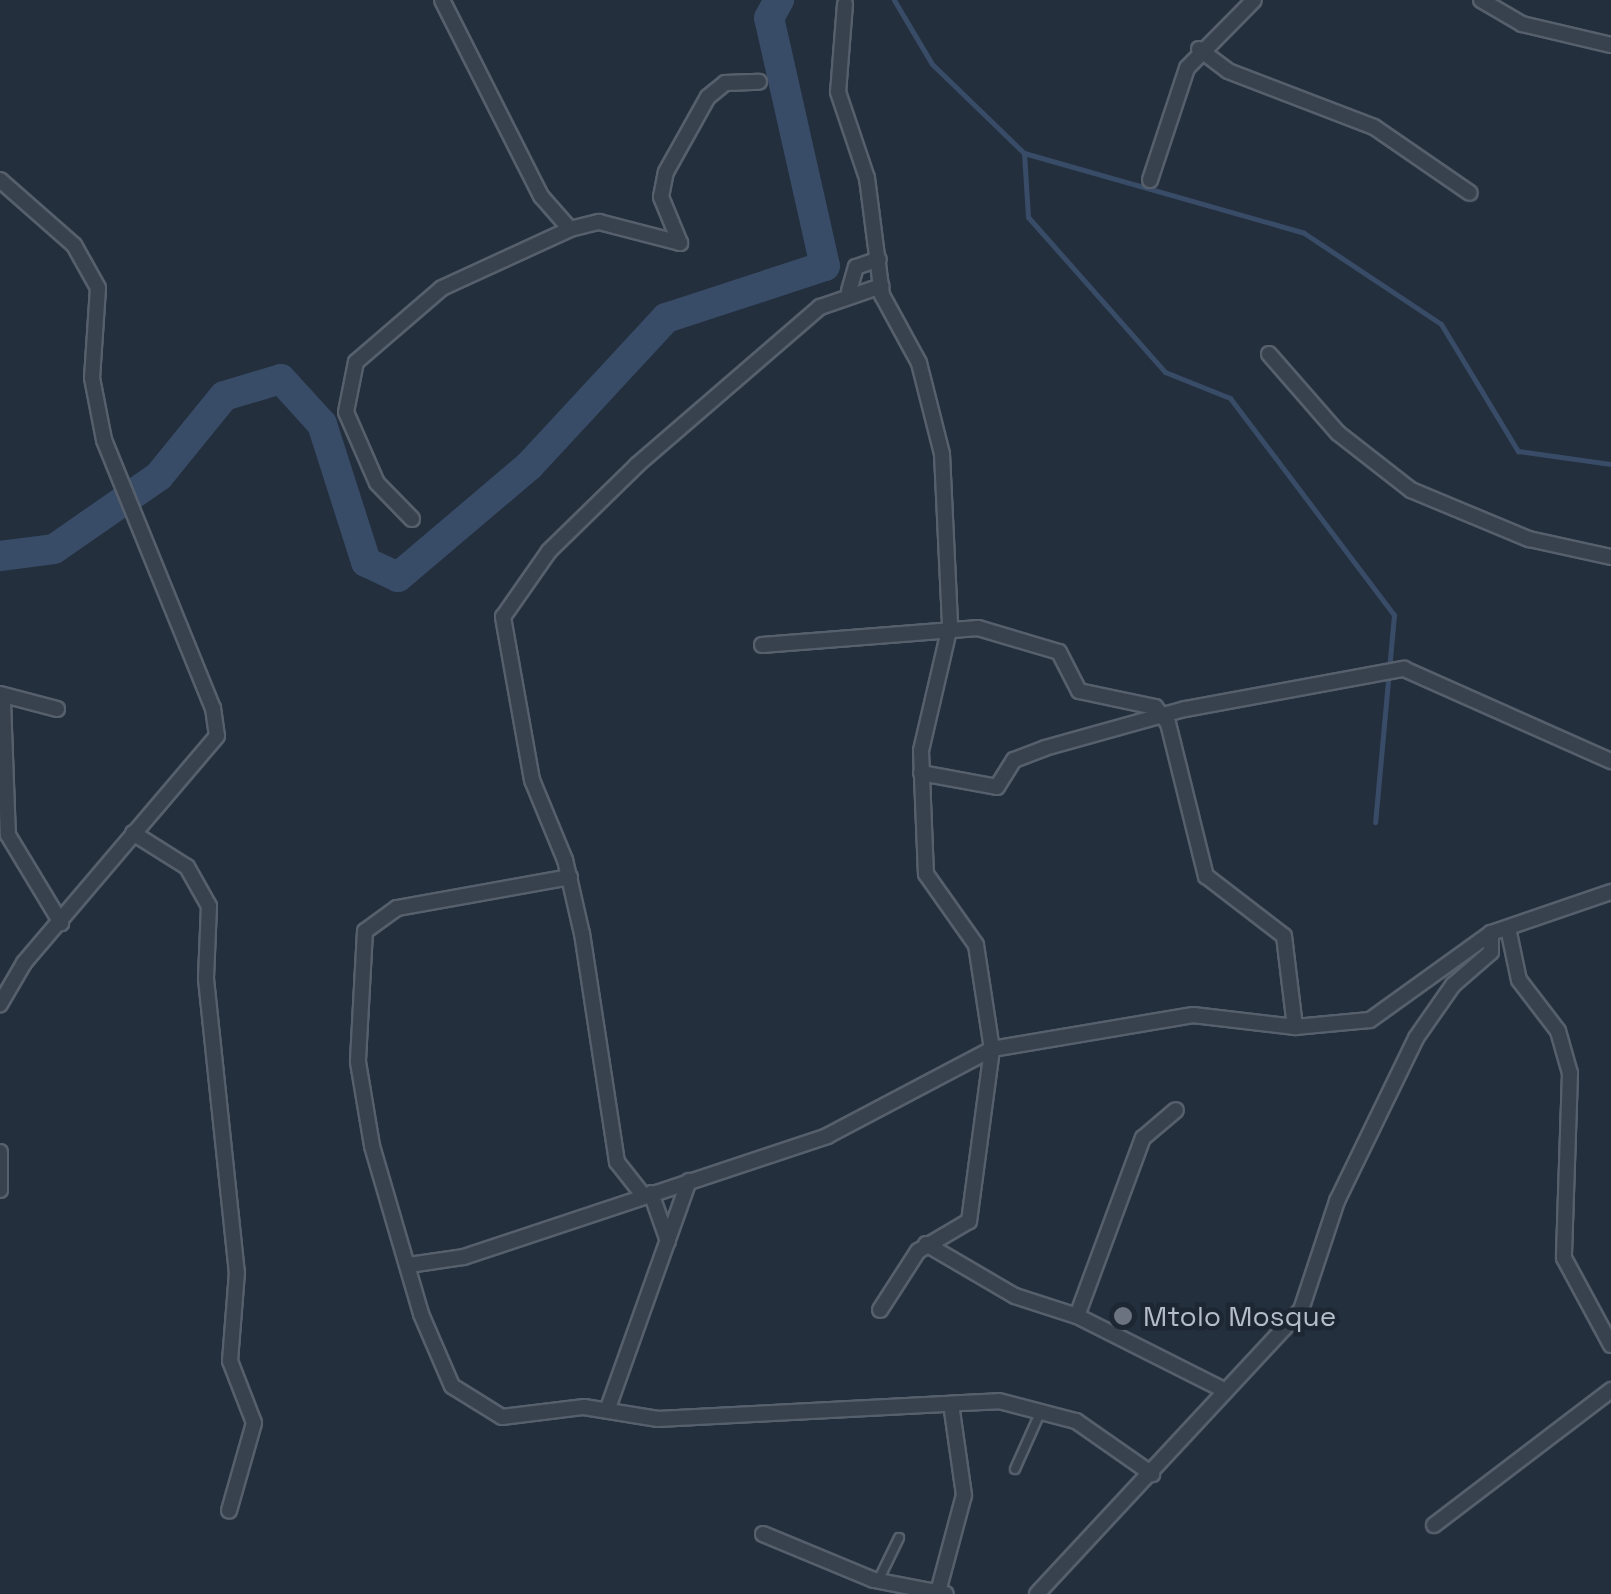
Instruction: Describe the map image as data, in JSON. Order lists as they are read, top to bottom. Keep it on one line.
{"places":["Mtolo Mosque"]}
